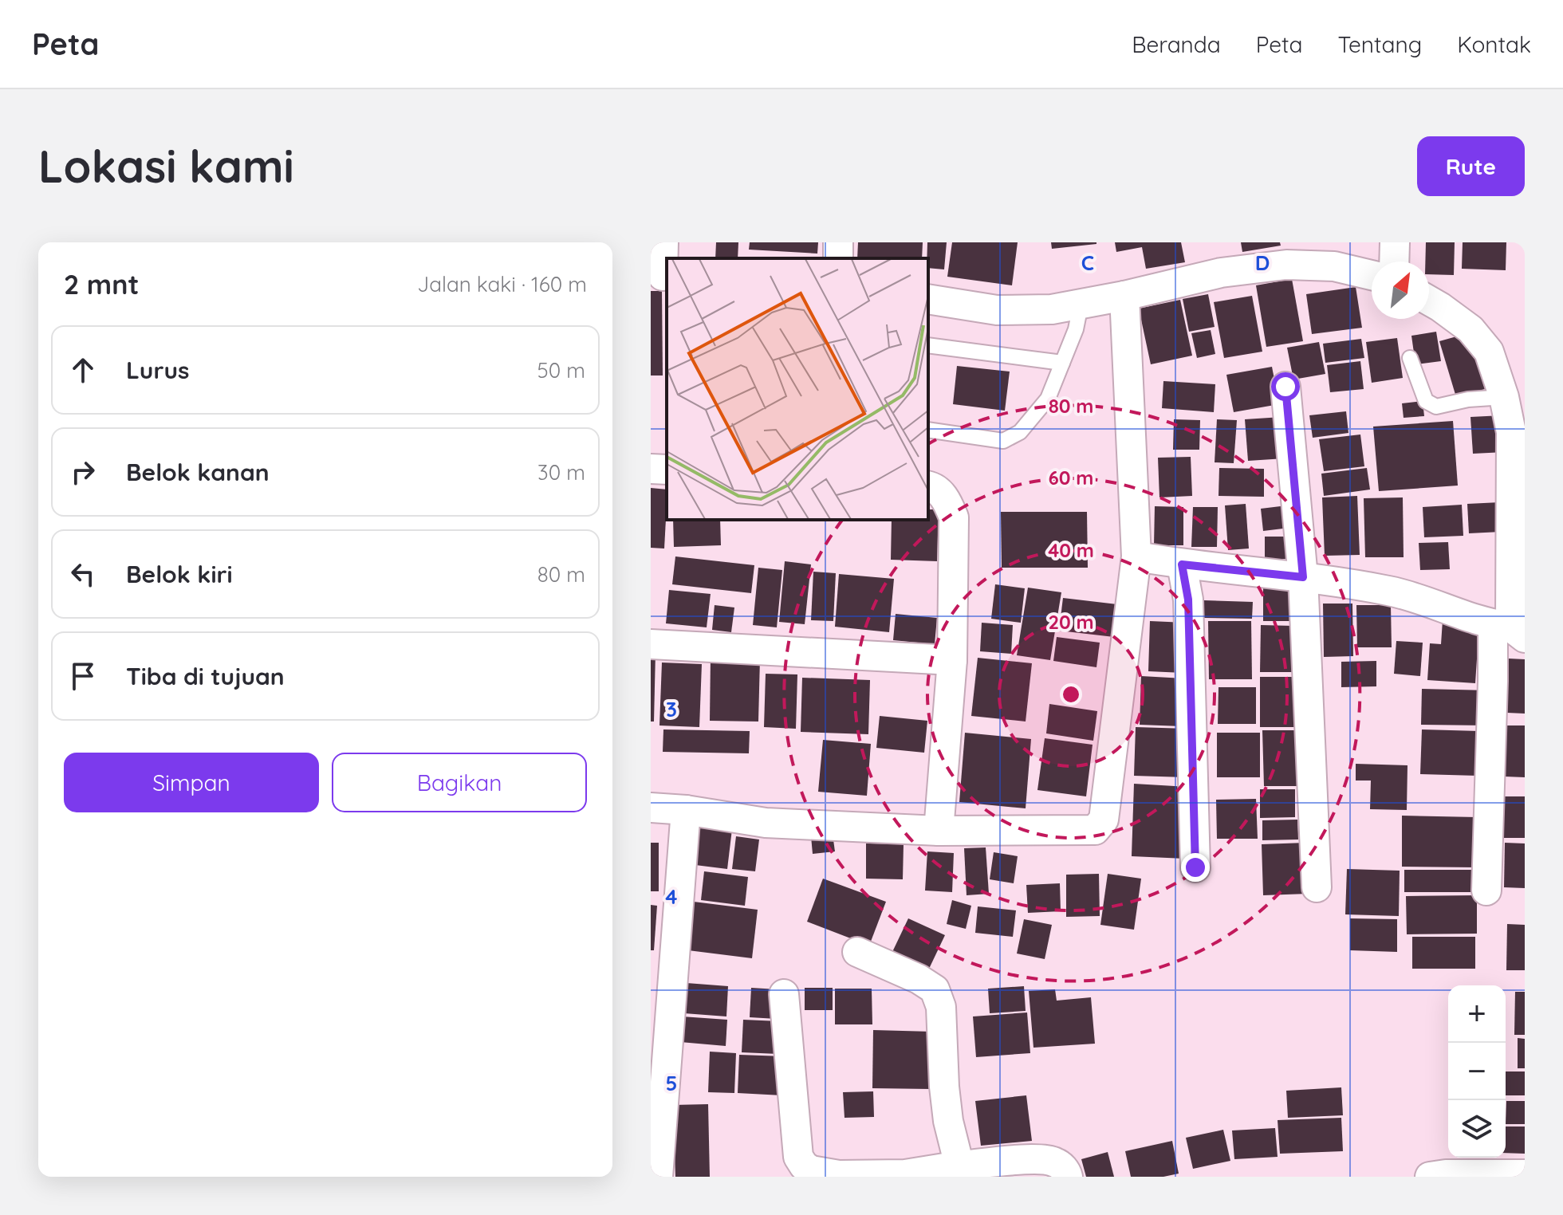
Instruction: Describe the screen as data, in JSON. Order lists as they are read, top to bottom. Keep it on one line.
{"north":"top right","page":{"header":"Peta","nav":["Beranda","Peta","Tentang","Kontak"],"buttons":["Rute",["Simpan","Bagikan"]],"title":"Lokasi kami","heading":["2 mnt","Jalan kaki · 160 m"],"list":[["Lurus","50 m"],["Belok kanan","30 m"],["Belok kiri","80 m"],"Tiba di tujuan"],"map_buttons":["+","−"]},"grid":{"columns":["C","D"],"rows":["3","4","5"]},"rings":["80 m","60 m","40 m","20 m"]}
